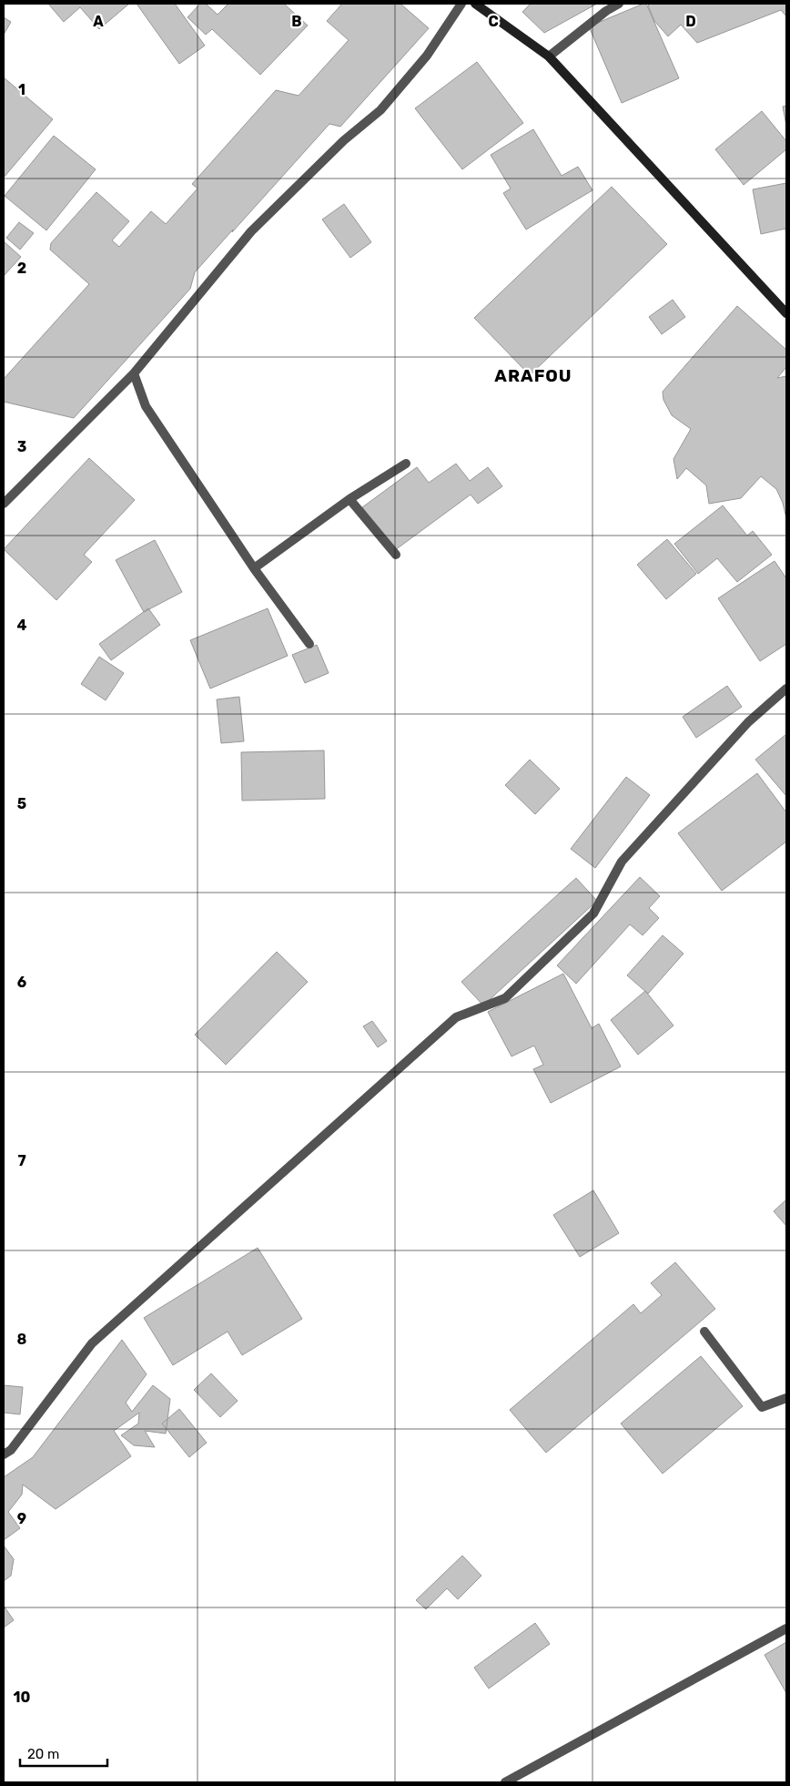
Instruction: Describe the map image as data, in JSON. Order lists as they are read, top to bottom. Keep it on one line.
{"districts":["ARAFOU"],"scale_bar":"20 m","grid":{"columns":["A","B","C","D"],"rows":["1","2","3","4","5","6","7","8","9","10"]}}
